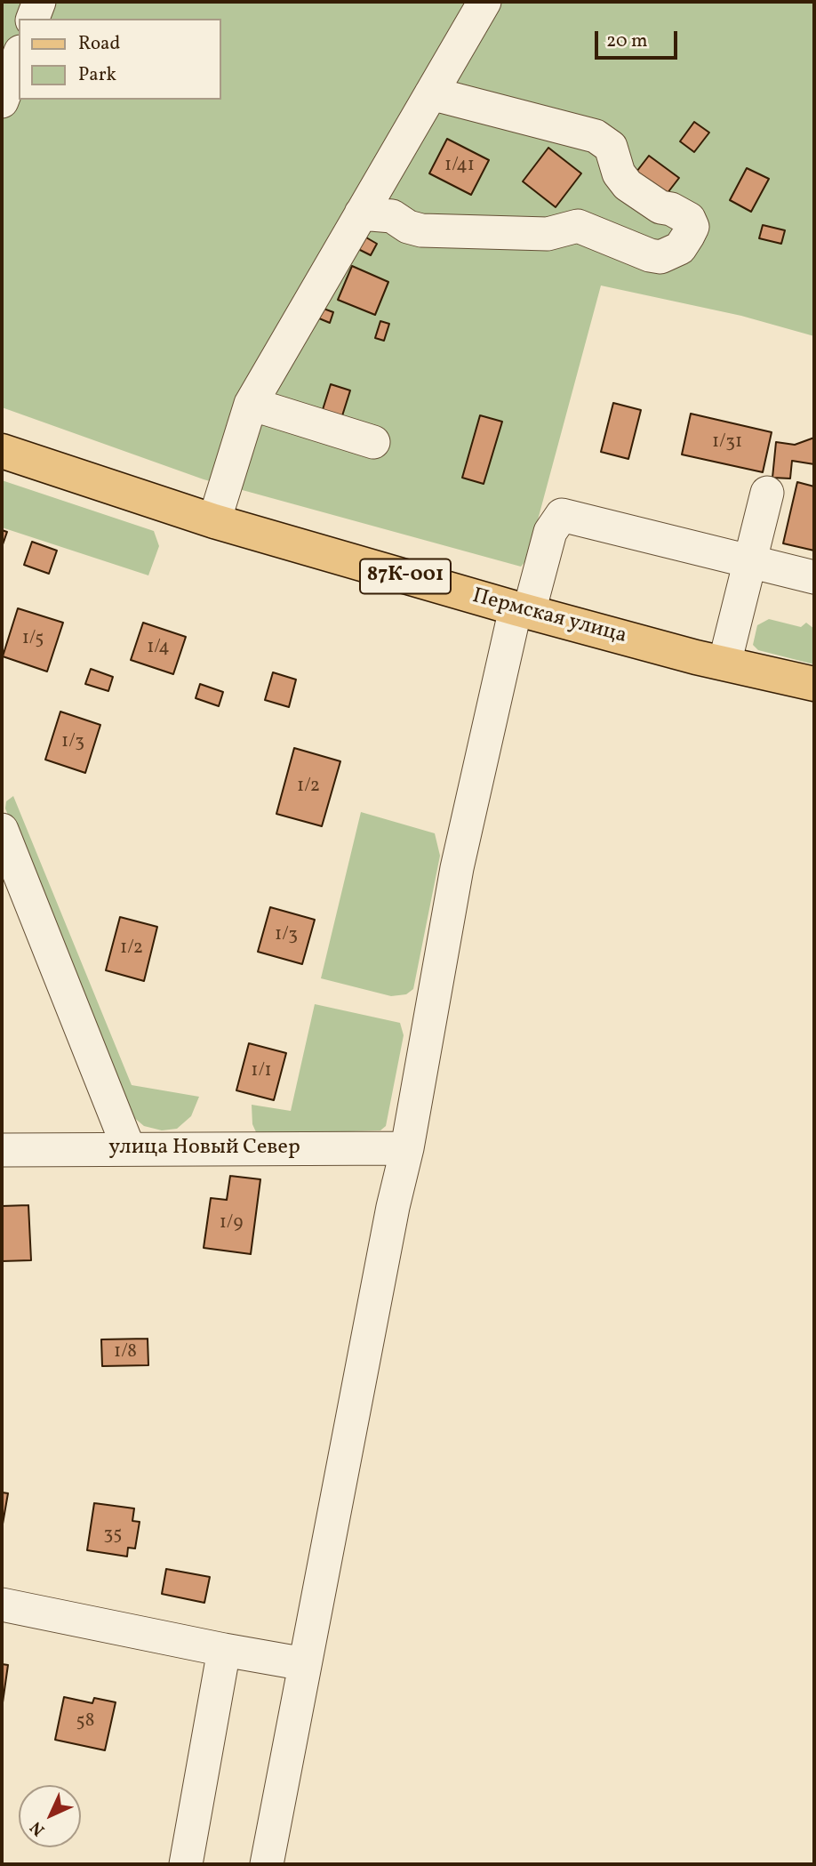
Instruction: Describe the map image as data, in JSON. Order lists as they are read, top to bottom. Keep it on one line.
{"streets":{"main road":["87К-001","Пермская улица"],"street":["улица Новый Север"]},"house_numbers":["1/41","1/31","1/5","1/4","1/3","1/2","1/3","1/2","1/1","1/9","1/8","35","58"],"legend":["Road","Park"],"scale_bar":"20 m","north":"bottom left"}
